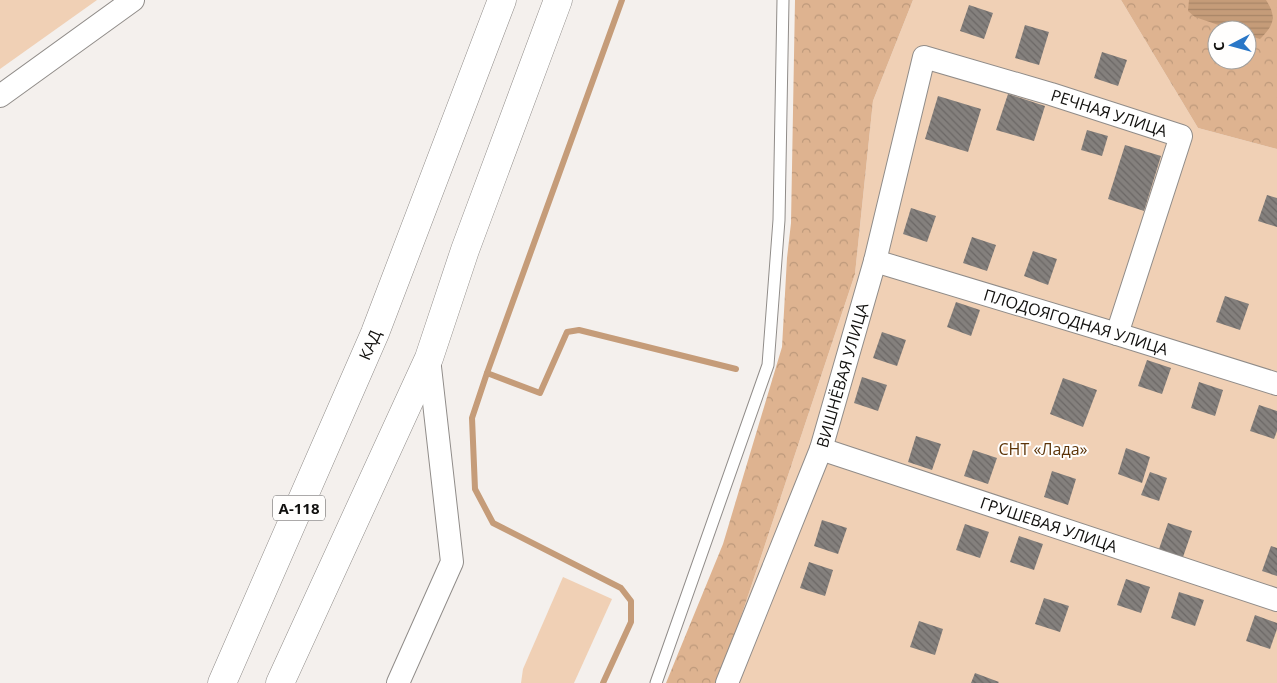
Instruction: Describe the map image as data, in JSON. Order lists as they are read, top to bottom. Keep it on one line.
{"streets":{"highway":["КАД","А-118"],"street":["РЕЧНАЯ УЛИЦА","ПЛОДОЯГОДНАЯ УЛИЦА","ВИШНЁВАЯ УЛИЦА","ГРУШЕВАЯ УЛИЦА"]},"crossings":[["РЕЧНАЯ УЛИЦА","ПЛОДОЯГОДНАЯ УЛИЦА"],["РЕЧНАЯ УЛИЦА","ВИШНЁВАЯ УЛИЦА"],["ПЛОДОЯГОДНАЯ УЛИЦА","ВИШНЁВАЯ УЛИЦА"],["ВИШНЁВАЯ УЛИЦА","ГРУШЕВАЯ УЛИЦА"]],"parks":["СНТ «Лада»"],"north":"left"}
